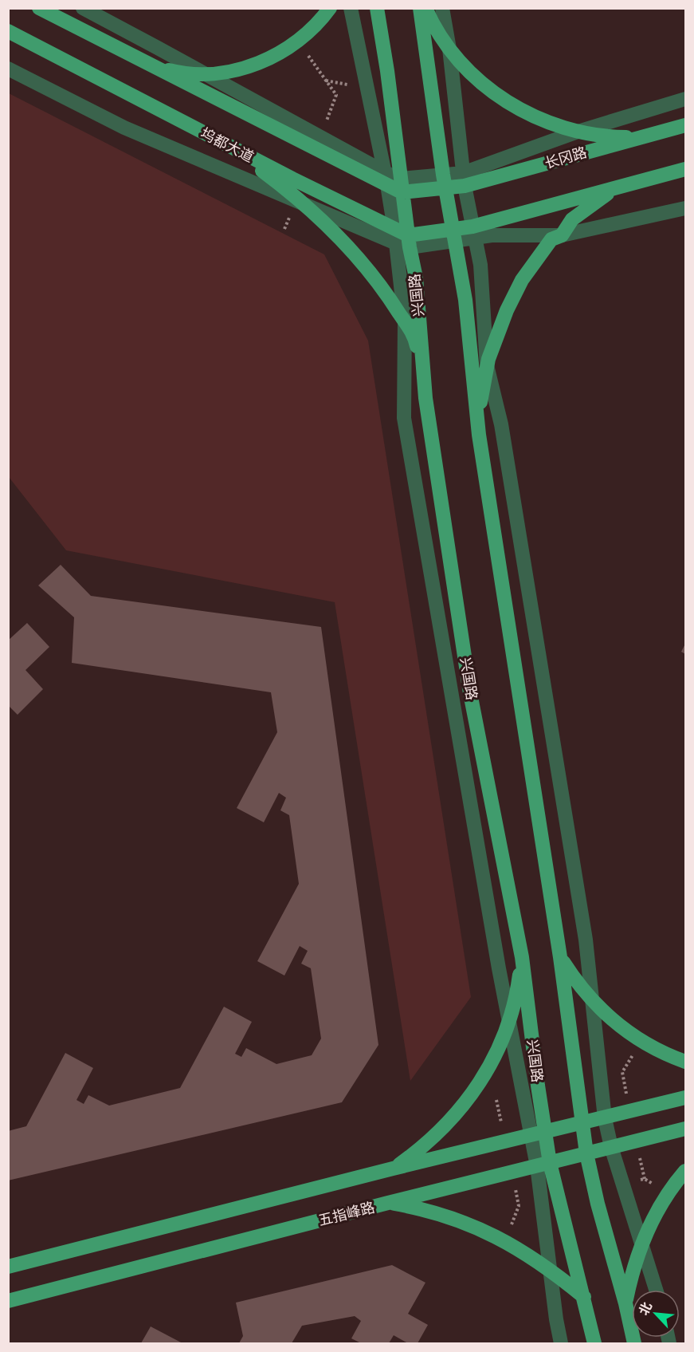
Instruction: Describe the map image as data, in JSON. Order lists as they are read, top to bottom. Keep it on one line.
{"streets":{"main road":["坞都大道","长冈路","兴国路","五指峰路"]},"crossings":[["坞都大道","兴国路"],["兴国路","五指峰路"]],"north":"top left"}
